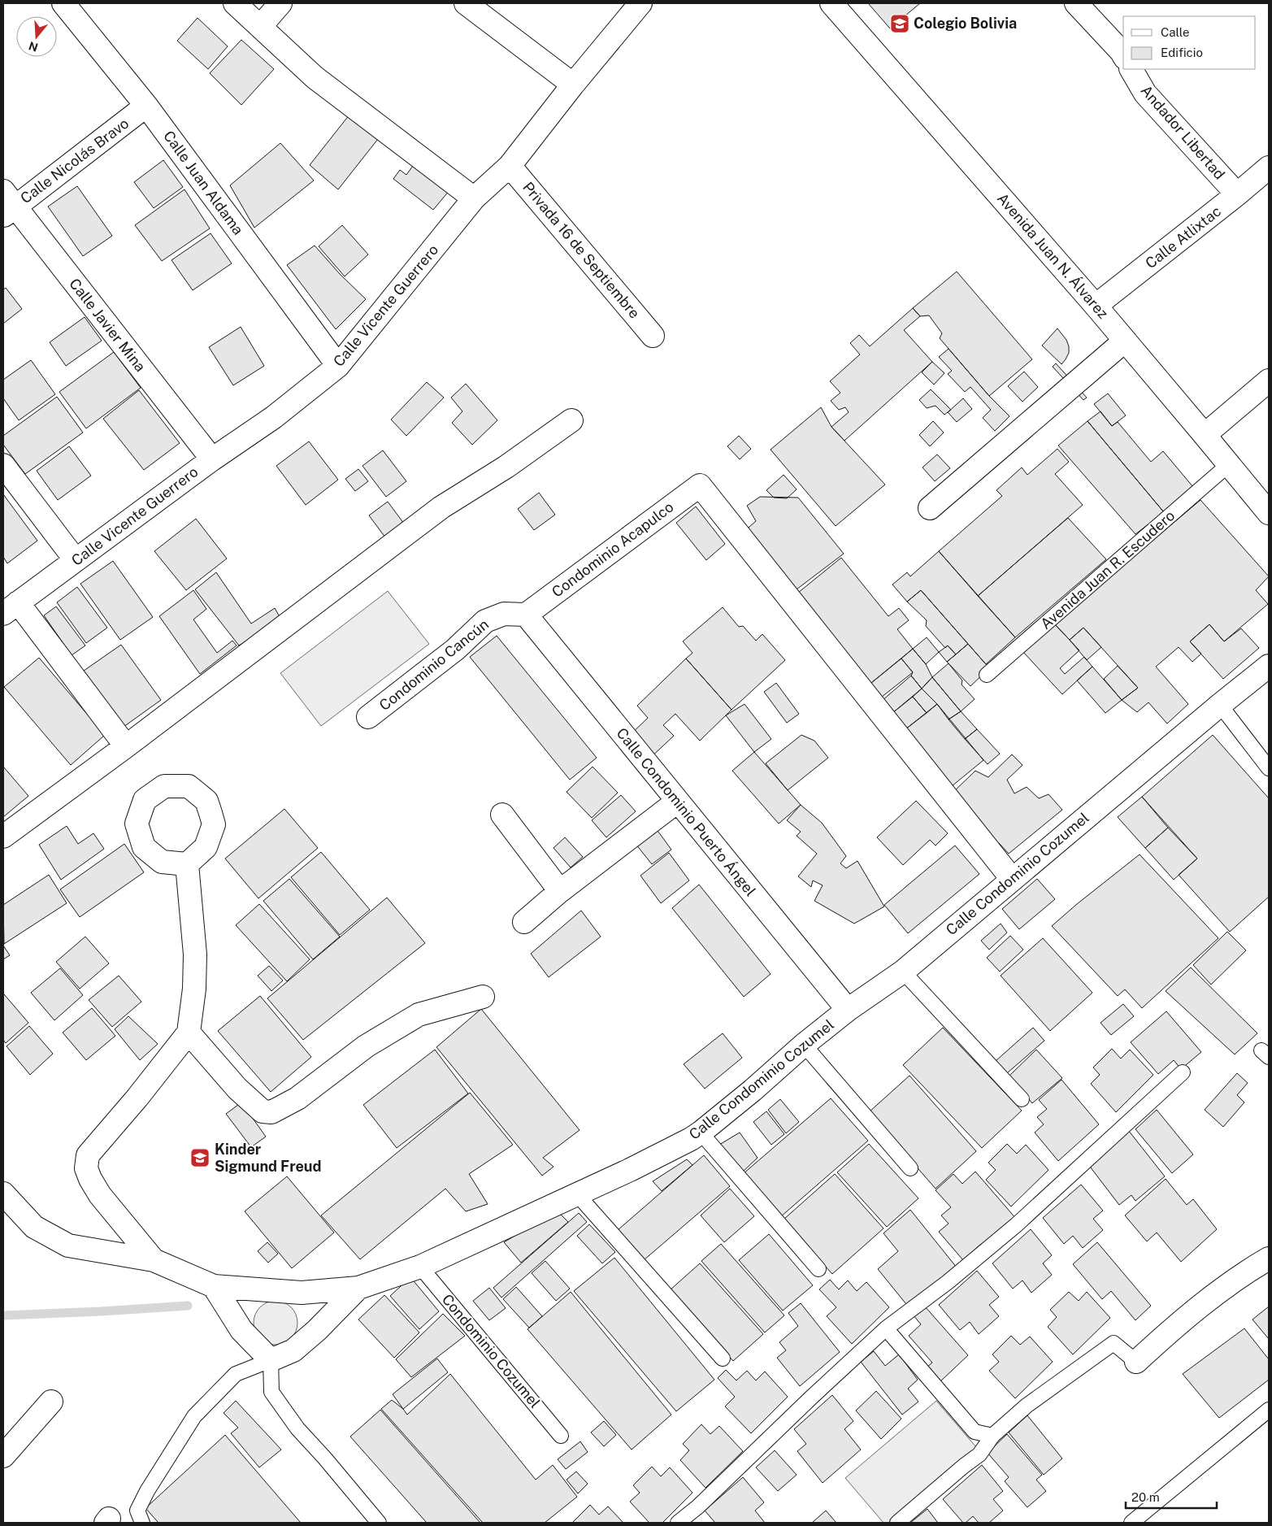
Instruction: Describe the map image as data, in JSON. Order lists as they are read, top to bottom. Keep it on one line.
{"streets":{"street":["Andador Libertad","Calle Nicolás Bravo","Calle Juan Aldama","Calle Atlixtac","Privada 16 de Septiembre","Avenida Juan N. Álvarez","Calle Vicente Guerrero","Calle Javier Mina","Condominio Acapulco","Condominio Cancún","Calle Condominio Puerto Ángel","Calle Condominio Cozumel"],"lane":["Avenida Juan R. Escudero","Condominio Cozumel"]},"crossings":[["Andador Libertad","Calle Atlixtac"],["Calle Nicolás Bravo","Calle Juan Aldama"],["Calle Nicolás Bravo","Calle Javier Mina"],["Calle Juan Aldama","Calle Vicente Guerrero"],["Calle Atlixtac","Avenida Juan N. Álvarez"],["Privada 16 de Septiembre","Calle Vicente Guerrero"],["Avenida Juan N. Álvarez","Avenida Juan R. Escudero"],["Calle Vicente Guerrero","Calle Javier Mina"],["Condominio Acapulco","Condominio Cancún"],["Condominio Acapulco","Calle Condominio Puerto Ángel"],["Condominio Acapulco","Calle Condominio Cozumel"],["Condominio Cancún","Calle Condominio Puerto Ángel"],["Calle Condominio Puerto Ángel","Calle Condominio Cozumel"],["Calle Condominio Cozumel","Condominio Cozumel"]],"places":{"school or university":["Colegio Bolivia","Kinder Sigmund Freud"]},"legend":["Calle","Edificio"],"scale_bar":"20 m","north":"bottom"}
